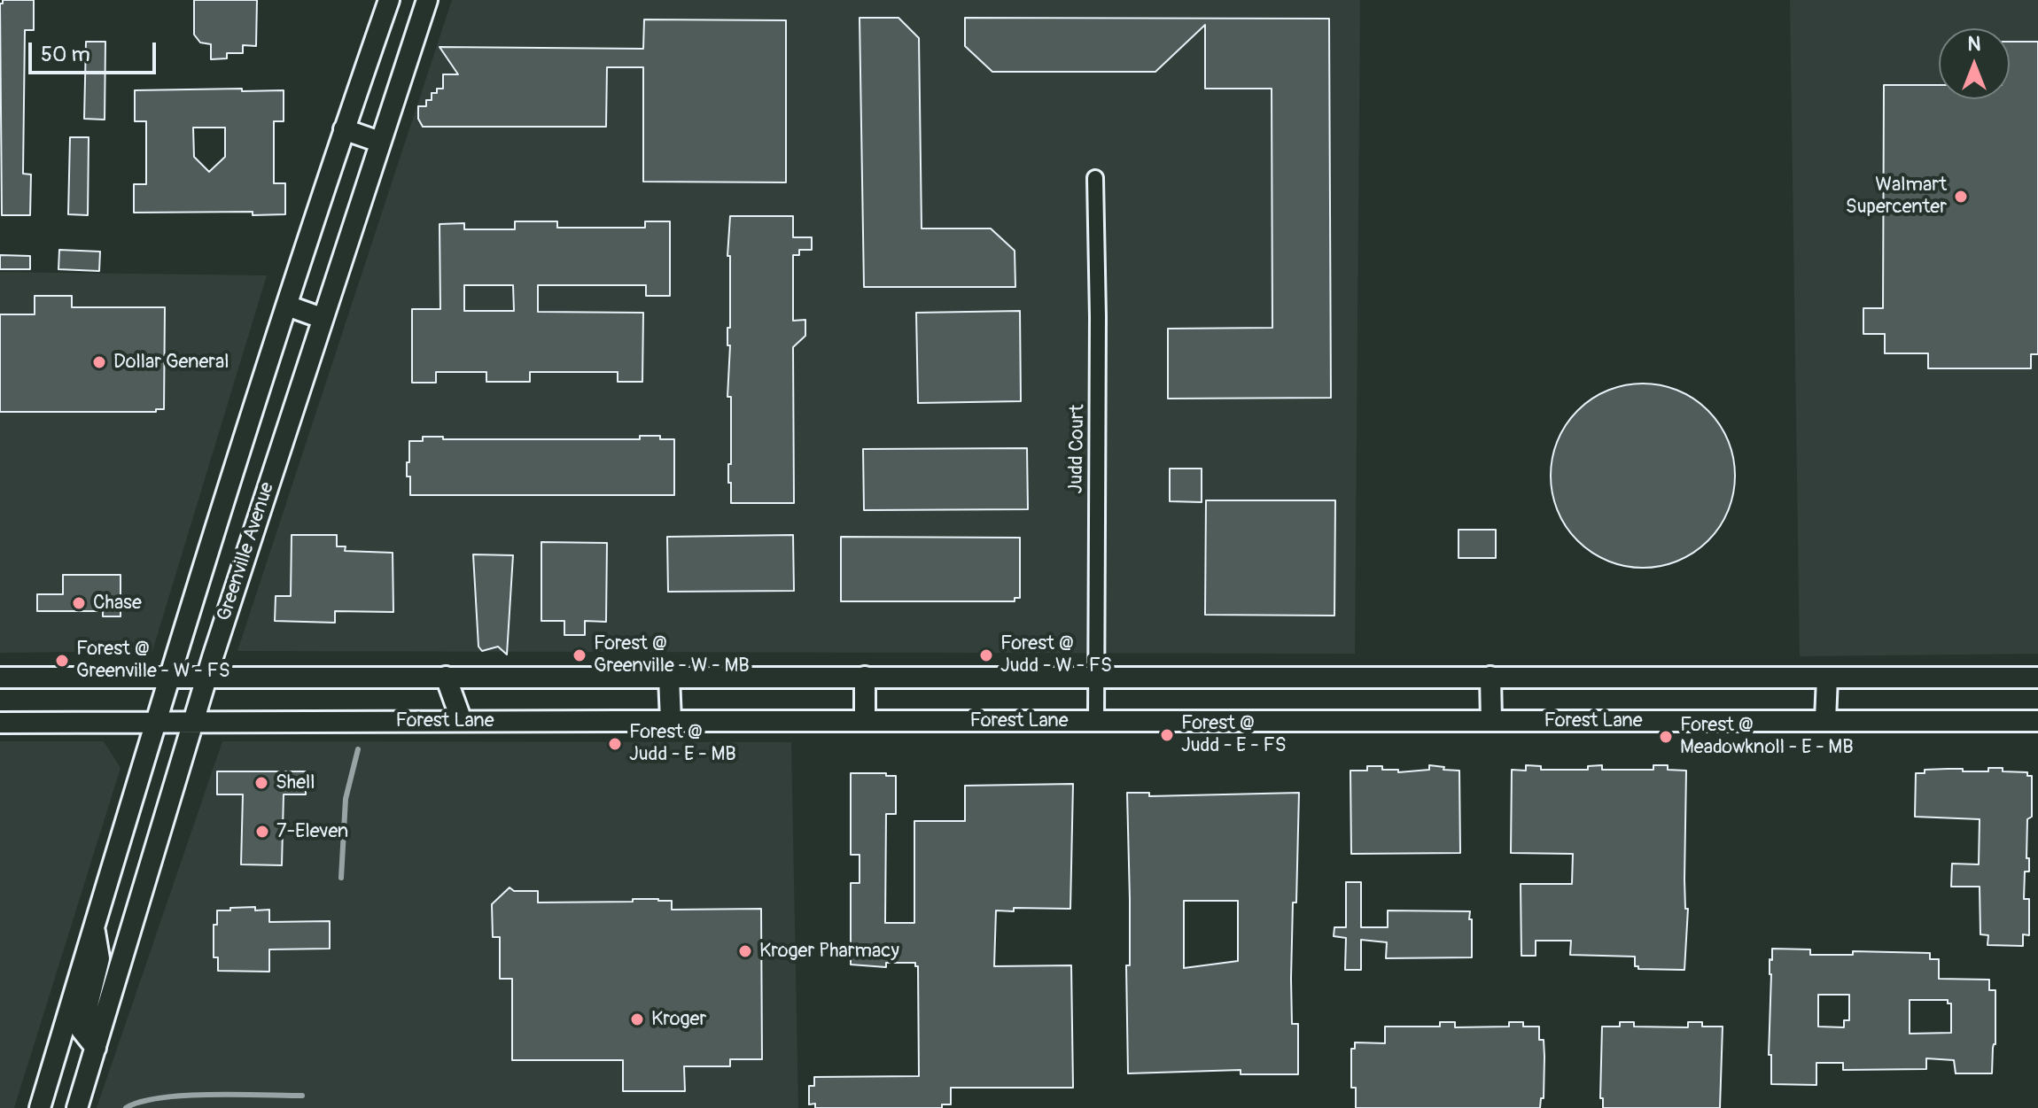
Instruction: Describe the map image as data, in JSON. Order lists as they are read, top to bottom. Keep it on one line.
{"streets":{"main road":["Greenville Avenue","Forest Lane"],"street":["Judd Court"]},"crossings":[["Judd Court","Forest Lane"],["Greenville Avenue","Forest Lane"]],"places":["Walmart Supercenter","Dollar General","Chase","Forest @ Greenville - W - MB","Forest @ Judd - W - FS","Forest @ Greenville - W - FS","Forest @ Judd - E - FS","Forest @ Meadowknoll - E - MB","Forest @ Judd - E - MB","Shell","7-Eleven","Kroger Pharmacy","Kroger"],"scale_bar":"50 m","north":"top"}
